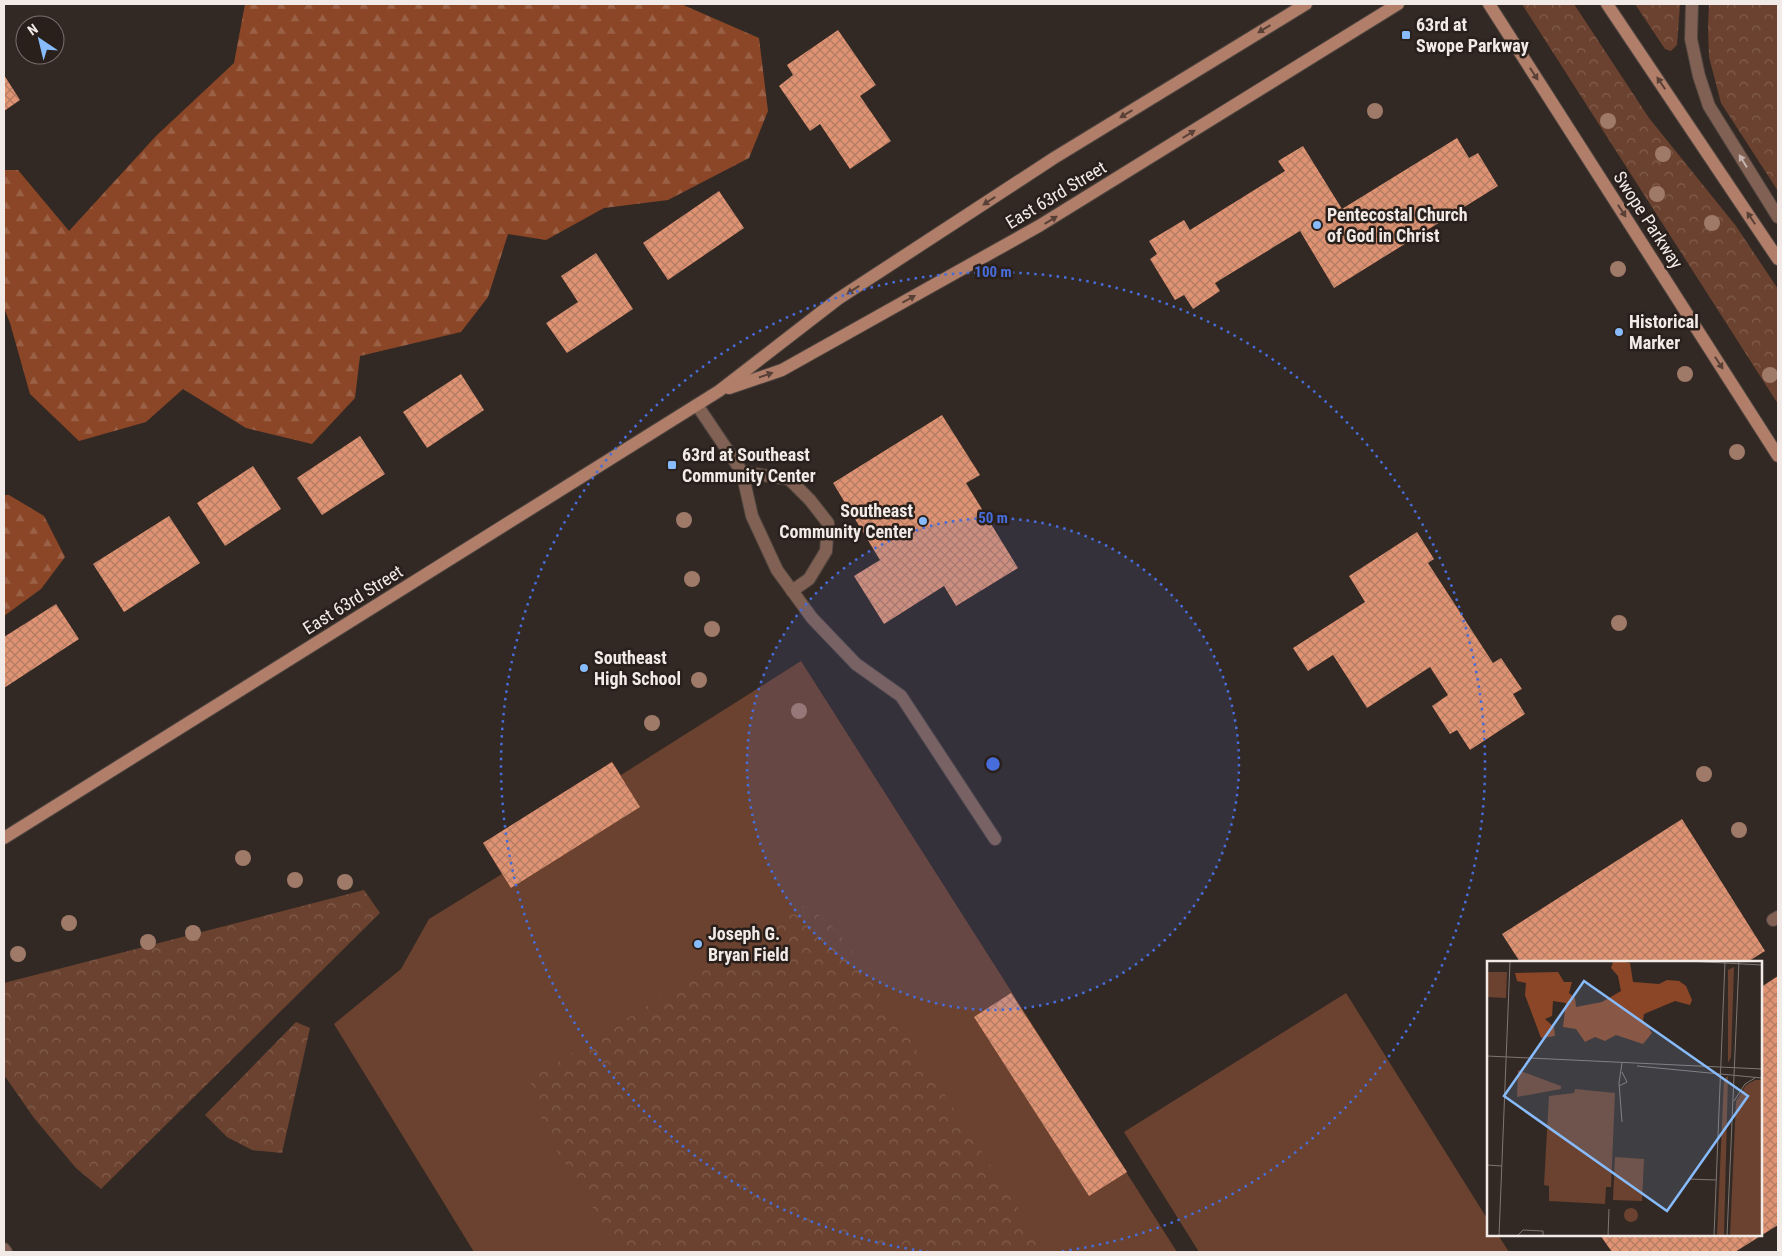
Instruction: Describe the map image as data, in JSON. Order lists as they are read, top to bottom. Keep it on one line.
{"streets":{"main road":["East 63rd Street","Swope Parkway"]},"places":{"transit":["63rd at Swope Parkway","63rd at Southeast Community Center"],"other":["Pentecostal Church of God in Christ","Historical Marker","Southeast Community Center","Southeast High School","Joseph G. Bryan Field"]},"north":"top left","rings":["100 m","50 m"]}
